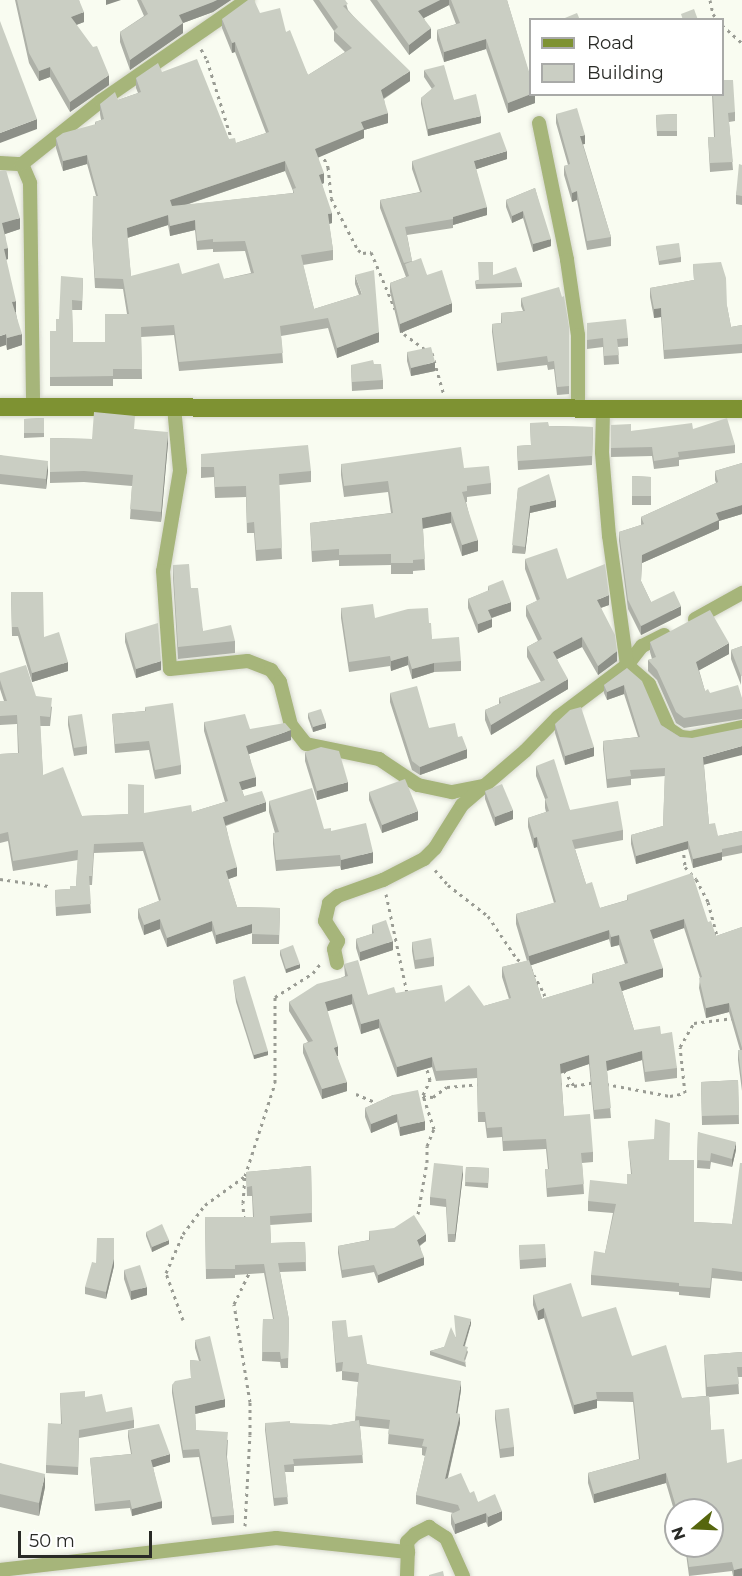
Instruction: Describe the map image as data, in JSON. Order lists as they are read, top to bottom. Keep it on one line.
{"legend":["Road","Building"],"scale_bar":"50 m","north":"left"}
